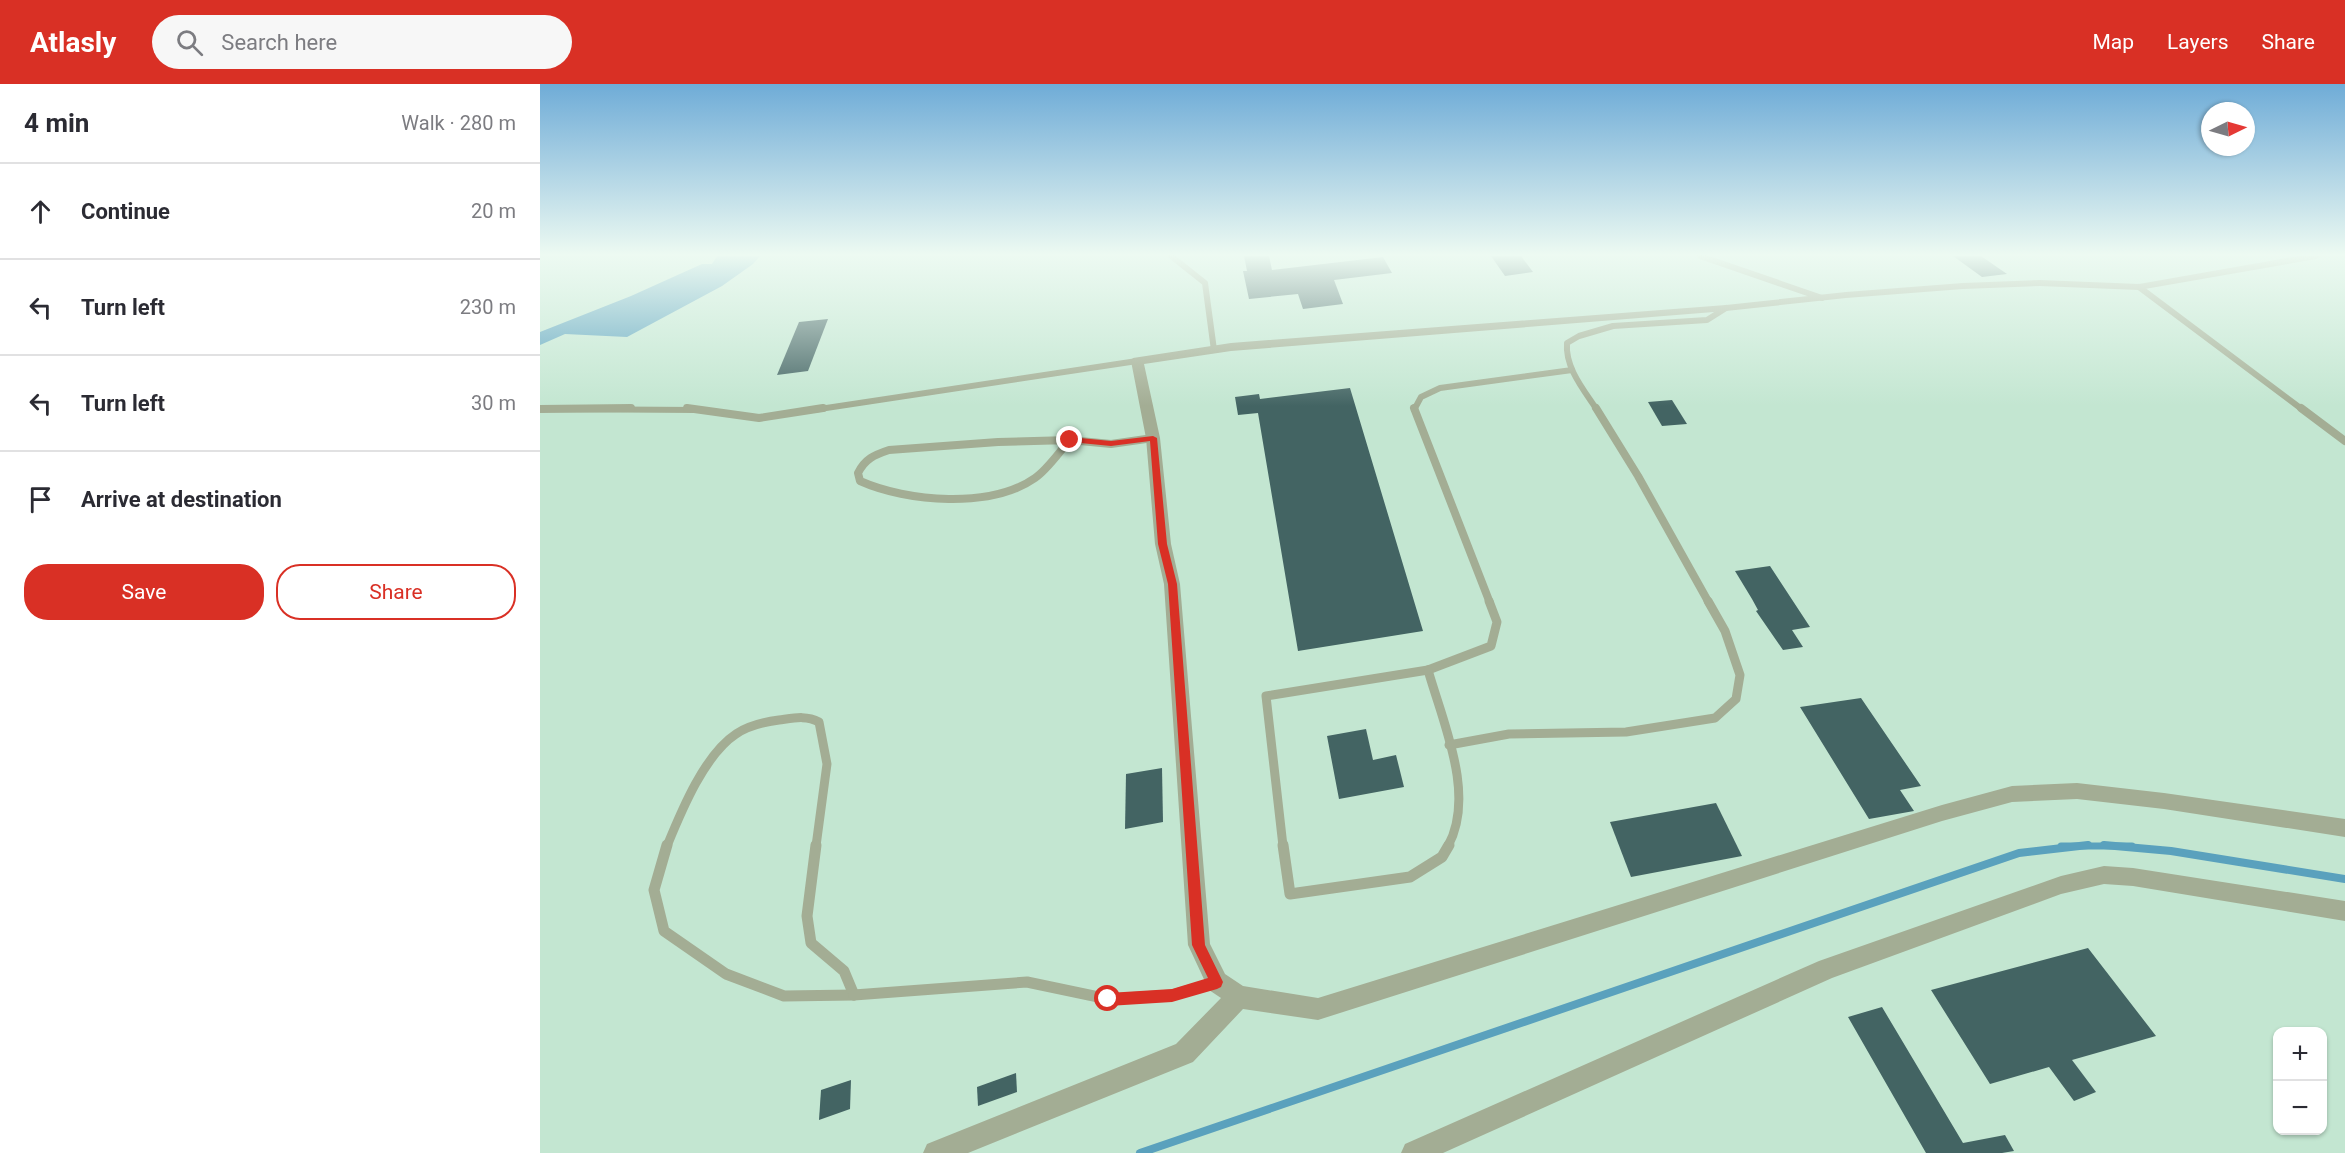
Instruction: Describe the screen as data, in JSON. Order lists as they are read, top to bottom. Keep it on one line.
{"north":"right","page":{"header":"Atlasly","search":"Search here","nav":["Map","Layers","Share"],"heading":["4 min","Walk · 280 m"],"list":[["Continue","20 m"],["Turn left","230 m"],["Turn left","30 m"],"Arrive at destination"],"buttons":["Save","Share"],"map_buttons":["+","−"]}}
